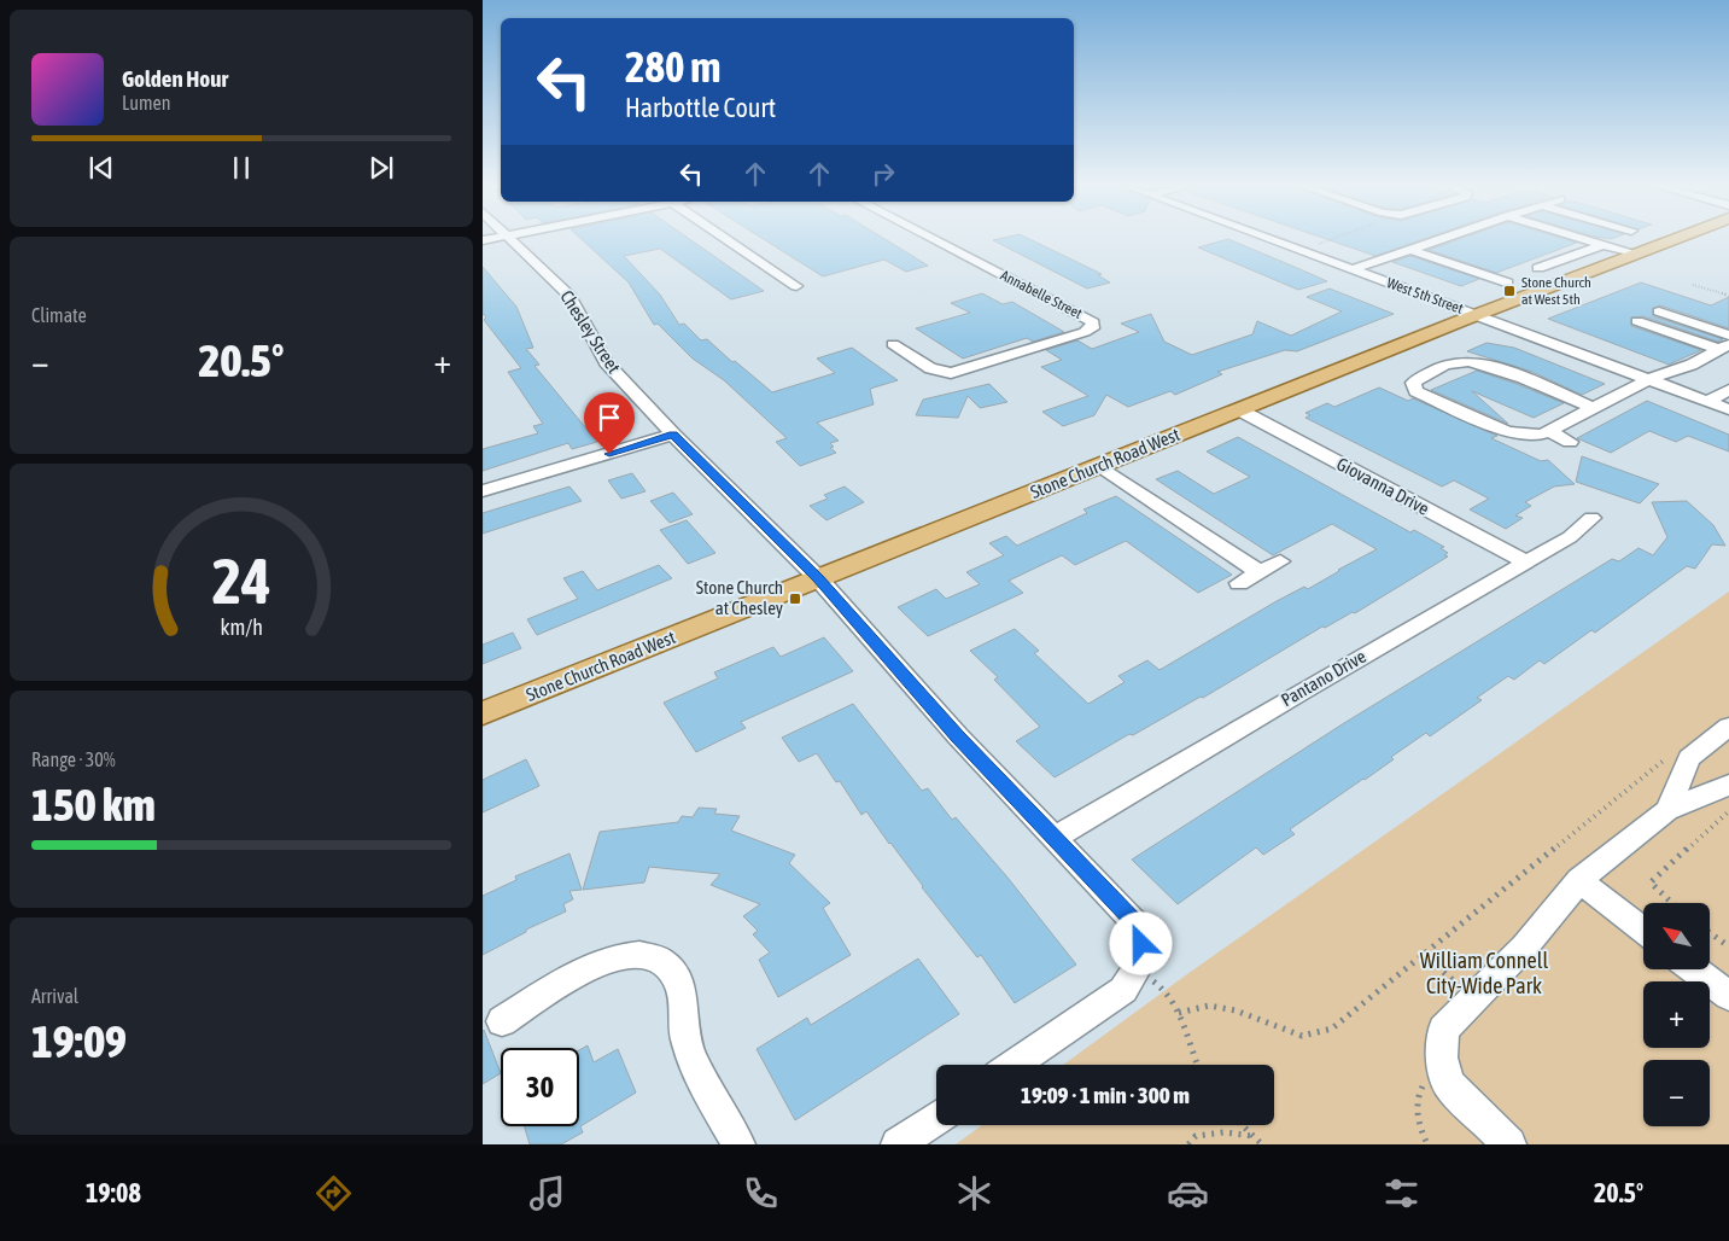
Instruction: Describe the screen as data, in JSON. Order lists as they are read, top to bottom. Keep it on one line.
{"streets":{"main road":["Stone Church Road West"],"street":["Annabelle Street","West 5th Street","Chesley Street","Giovanna Drive","Pantano Drive"]},"crossings":[["West 5th Street","Stone Church Road West"],["Chesley Street","Stone Church Road West"],["Chesley Street","Pantano Drive"],["Stone Church Road West","Giovanna Drive"],["Giovanna Drive","Pantano Drive"]],"parks":["William Connell City-Wide Park"],"places":{"transit":["Stone Church at West 5th","Stone Church at Chesley"]},"north":"top left","page":{"turn":["280 m","Harbottle Court"],"song":["Golden Hour","Lumen"],"tile":["Climate",["Range · 30%","150 km"],["Arrival","19:09"]],"heat":["−","20.5°","+"],"map_buttons":["+","−"],"limit":"30","trip":"19:09 · 1 min · 300 m","tabs":["19:08","20.5°"],"gauge":["24","km/h"]}}
